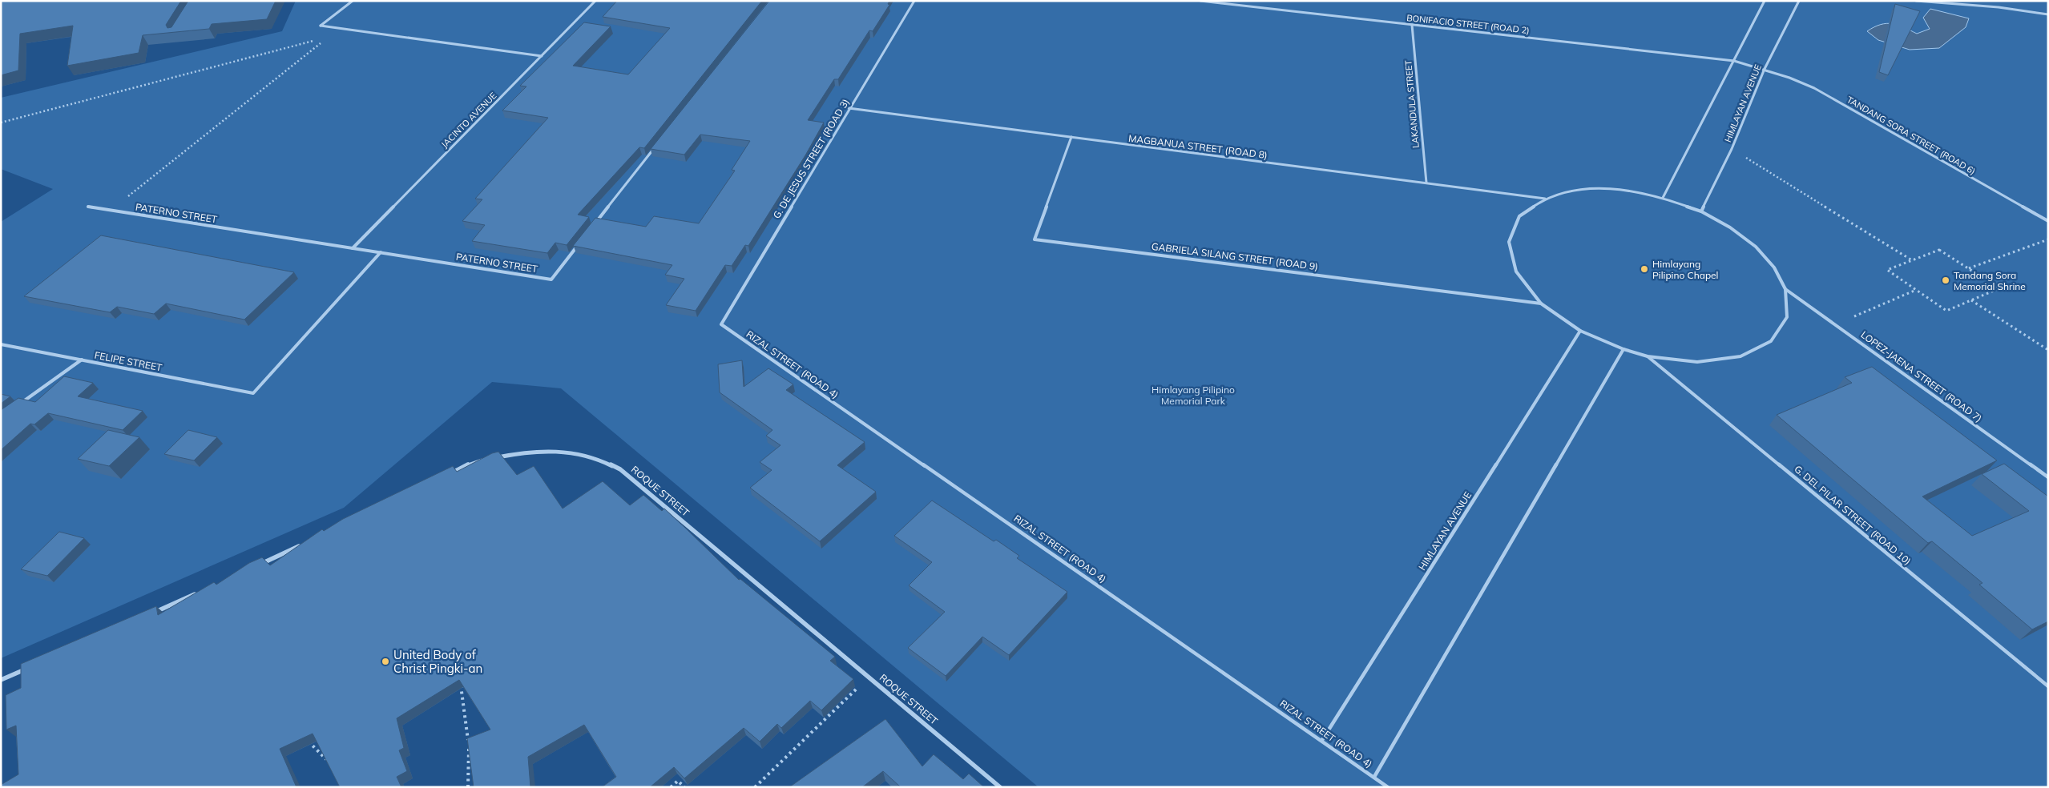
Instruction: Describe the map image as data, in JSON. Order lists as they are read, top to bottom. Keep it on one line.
{"streets":{"street":["ROQUE STREET"],"lane":["BONIFACIO STREET (ROAD 2)","HIMLAYAN AVENUE","LAKANDULA STREET","JACINTO AVENUE","TANDANG SORA STREET (ROAD 6)","MAGBANUA STREET (ROAD 8)","G. DE JESUS STREET (ROAD 3)","PATERNO STREET","GABRIELA SILANG STREET (ROAD 9)","FELIPE STREET","RIZAL STREET (ROAD 4)","LOPEZ-JAENA STREET (ROAD 7)","G. DEL PILAR STREET (ROAD 10)"]},"crossings":[["BONIFACIO STREET (ROAD 2)","HIMLAYAN AVENUE"],["BONIFACIO STREET (ROAD 2)","LAKANDULA STREET"],["BONIFACIO STREET (ROAD 2)","TANDANG SORA STREET (ROAD 6)"],["HIMLAYAN AVENUE","TANDANG SORA STREET (ROAD 6)"],["HIMLAYAN AVENUE","RIZAL STREET (ROAD 4)"],["LAKANDULA STREET","MAGBANUA STREET (ROAD 8)"],["JACINTO AVENUE","PATERNO STREET"],["MAGBANUA STREET (ROAD 8)","G. DE JESUS STREET (ROAD 3)"],["MAGBANUA STREET (ROAD 8)","GABRIELA SILANG STREET (ROAD 9)"],["G. DE JESUS STREET (ROAD 3)","RIZAL STREET (ROAD 4)"],["PATERNO STREET","FELIPE STREET"]],"parks":["Himlayang Pilipino Memorial Park"],"places":["Himlayang Pilipino Chapel","Tandang Sora Memorial Shrine","United Body of Christ Pingki-an"]}
